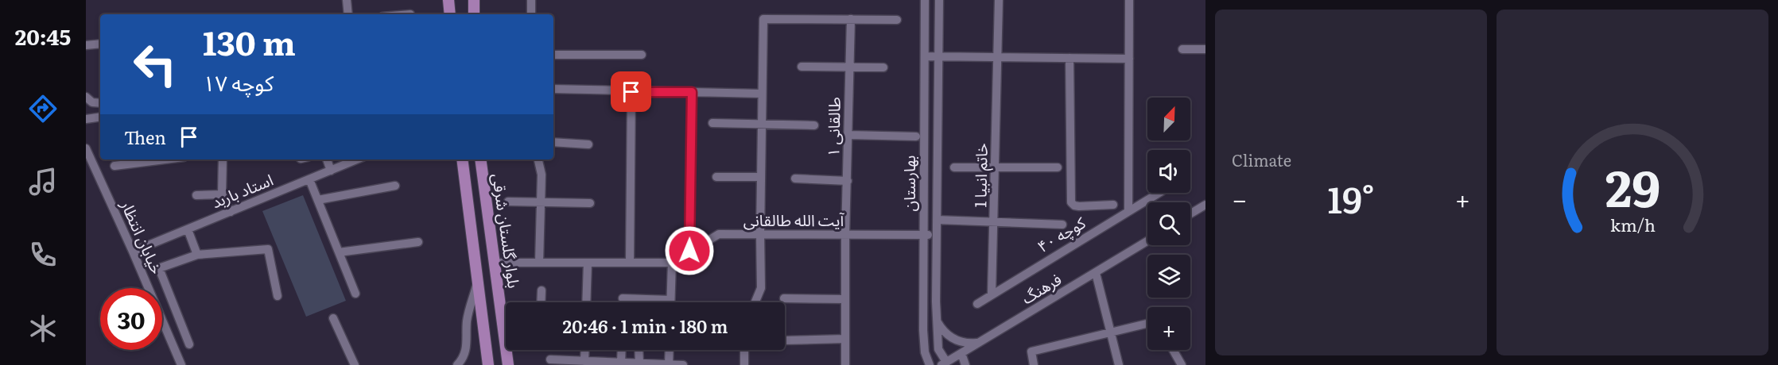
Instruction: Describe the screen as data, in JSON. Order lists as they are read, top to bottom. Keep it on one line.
{"streets":{"main road":["بلوار گلستان شرقی"],"street":["طالقانی ۱","خاتم انبیا 1","بهارستان","استاد باربد","آیت الله طالقانی","کوچه ۴۰","خیابان انتظار","فرهنگ"]},"crossings":[["طالقانی ۱","آیت الله طالقانی"],["خاتم انبیا 1","کوچه ۴۰"],["بهارستان","آیت الله طالقانی"],["بهارستان","فرهنگ"],["استاد باربد","خیابان انتظار"]],"north":"top right","page":{"tabs":"20:45","tile":"Climate","turn":["130 m","کوچه ۱۷"],"map_buttons":"+","then":"Then","heat":["−","19°","+"],"limit":"30","trip":"20:46 · 1 min · 180 m","gauge":["29","km/h"]}}
